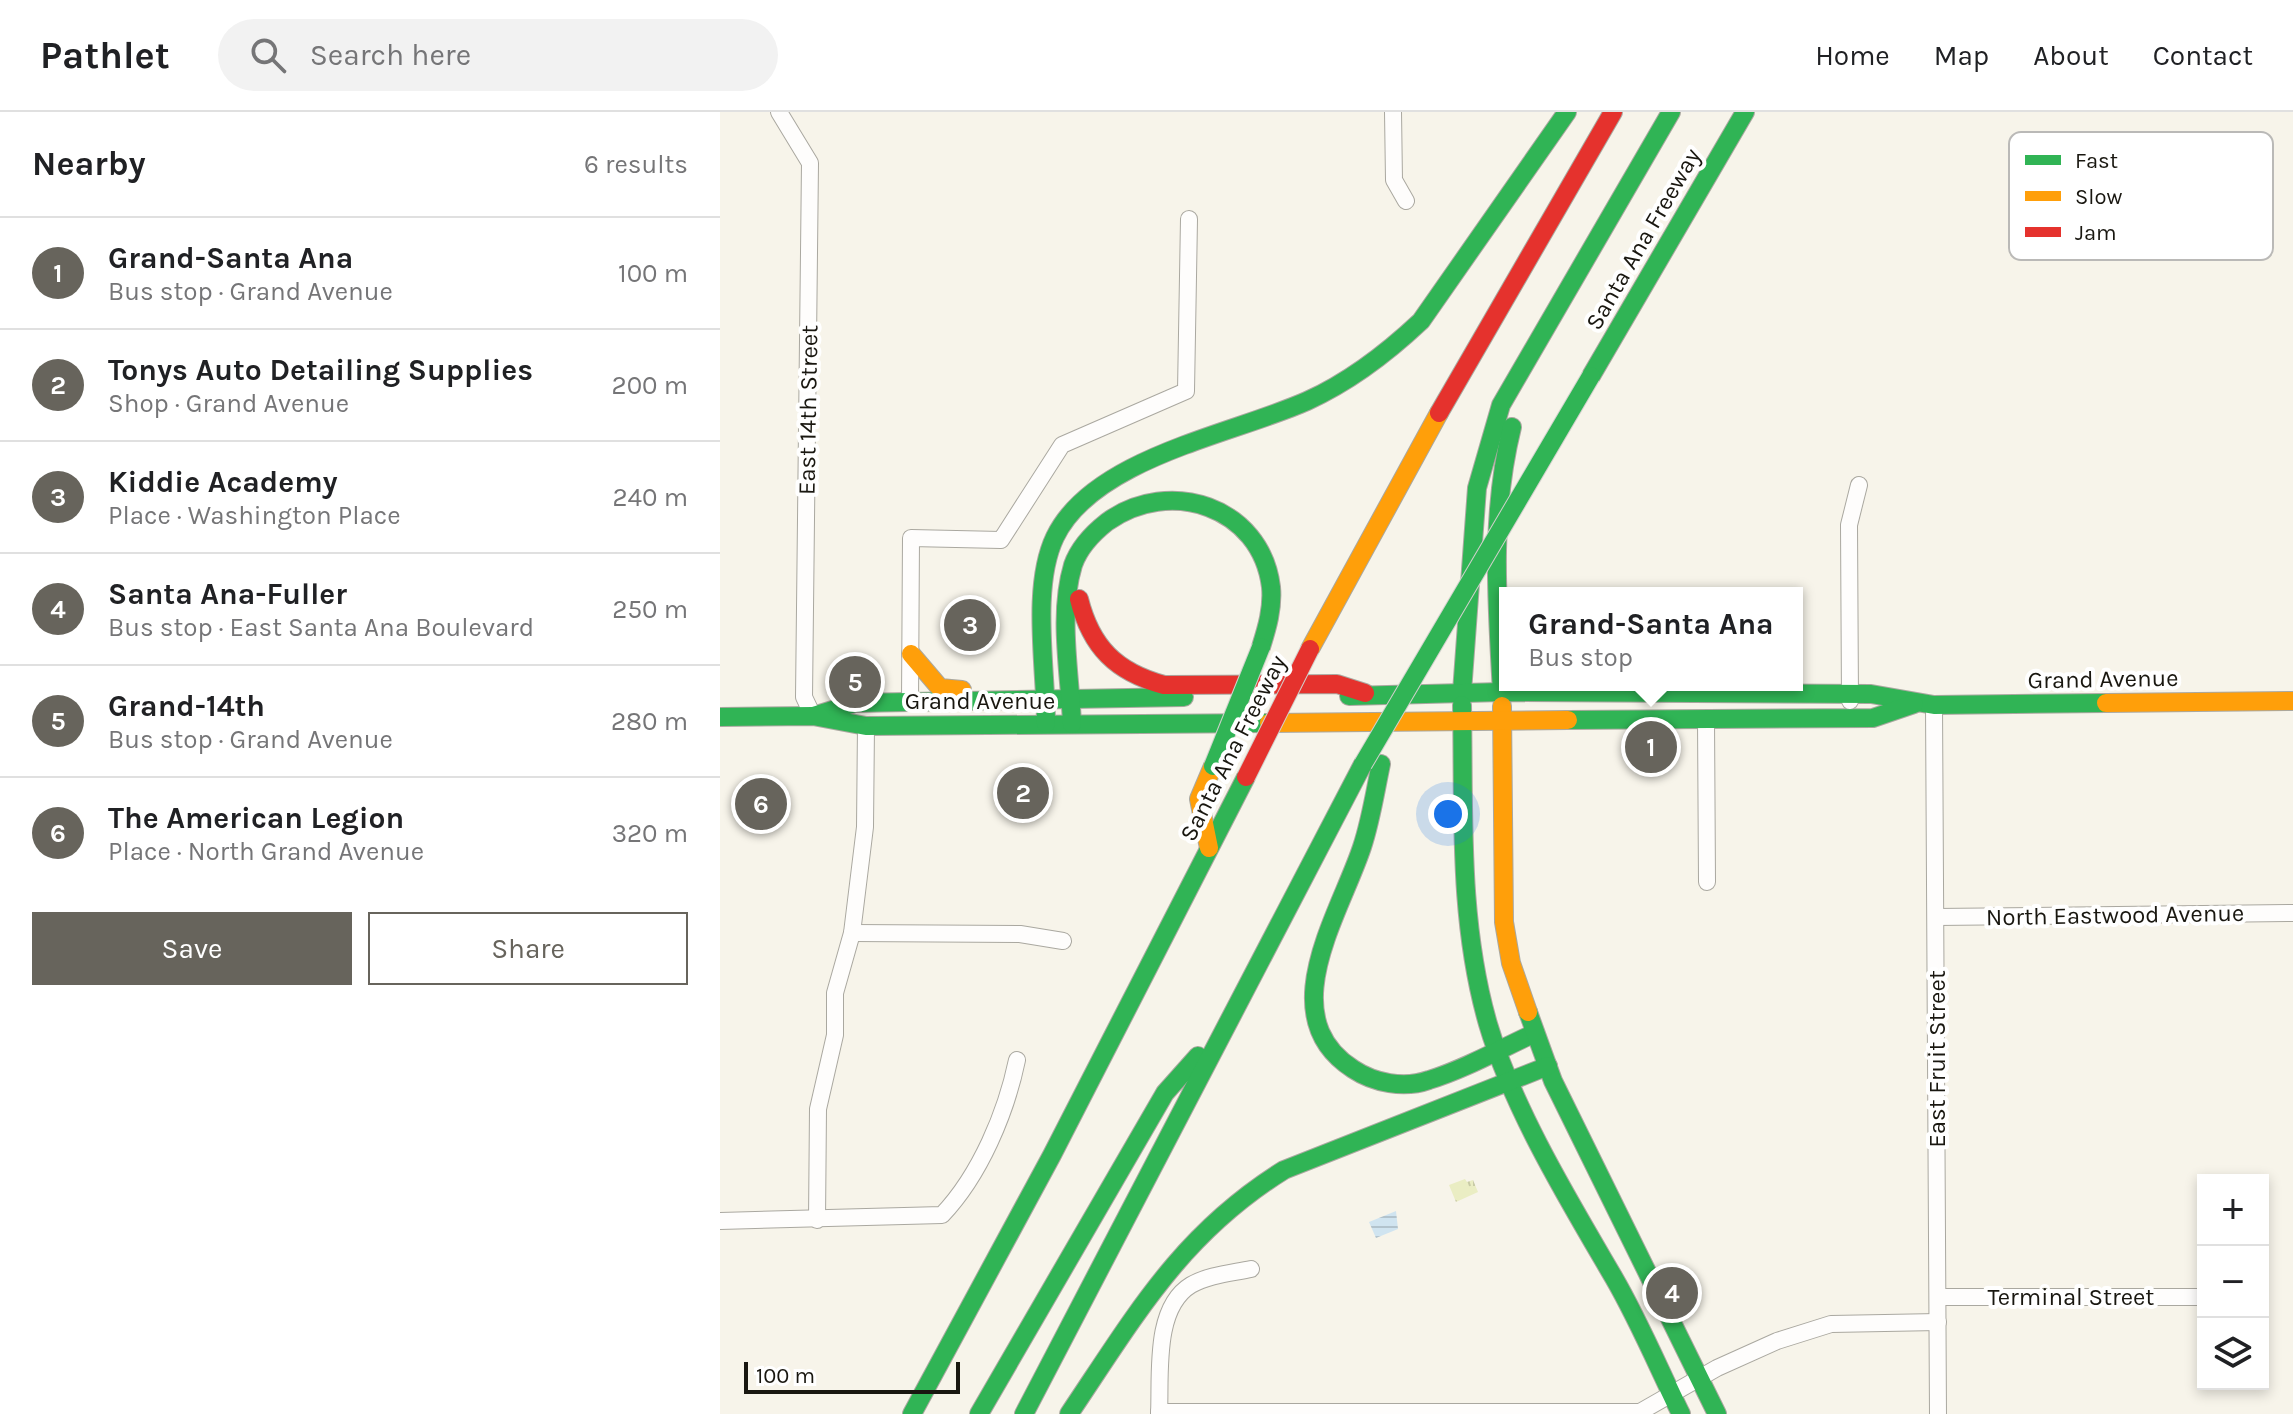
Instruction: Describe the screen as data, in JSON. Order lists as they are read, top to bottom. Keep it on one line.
{"streets":{"main road":["Santa Ana Freeway","Grand Avenue"],"street":["East 14th Street","North Eastwood Avenue","East Fruit Street","Terminal Street"]},"crossings":[["East 14th Street","Grand Avenue"],["Grand Avenue","East Fruit Street"],["North Eastwood Avenue","East Fruit Street"],["East Fruit Street","Terminal Street"]],"legend":["Fast","Slow","Jam"],"scale_bar":"100 m","page":{"header":"Pathlet","search":"Search here","nav":["Home","Map","About","Contact"],"heading":["Nearby","6 results"],"list":[{"mark":"1","name":"Grand-Santa Ana","note":"Bus stop · Grand Avenue","value":"100 m"},{"mark":"2","name":"Tonys Auto Detailing Supplies","note":"Shop · Grand Avenue","value":"200 m"},{"mark":"3","name":"Kiddie Academy","note":"Place · Washington Place","value":"240 m"},{"mark":"4","name":"Santa Ana-Fuller","note":"Bus stop · East Santa Ana Boulevard","value":"250 m"},{"mark":"5","name":"Grand-14th","note":"Bus stop · Grand Avenue","value":"280 m"},{"mark":"6","name":"The American Legion","note":"Place · North Grand Avenue","value":"320 m"}],"popup":["Grand-Santa Ana","Bus stop"],"pins":["3","5","1","2","6","4"],"buttons":["Save","Share"],"map_buttons":["+","−"],"scale":"100 m"}}
